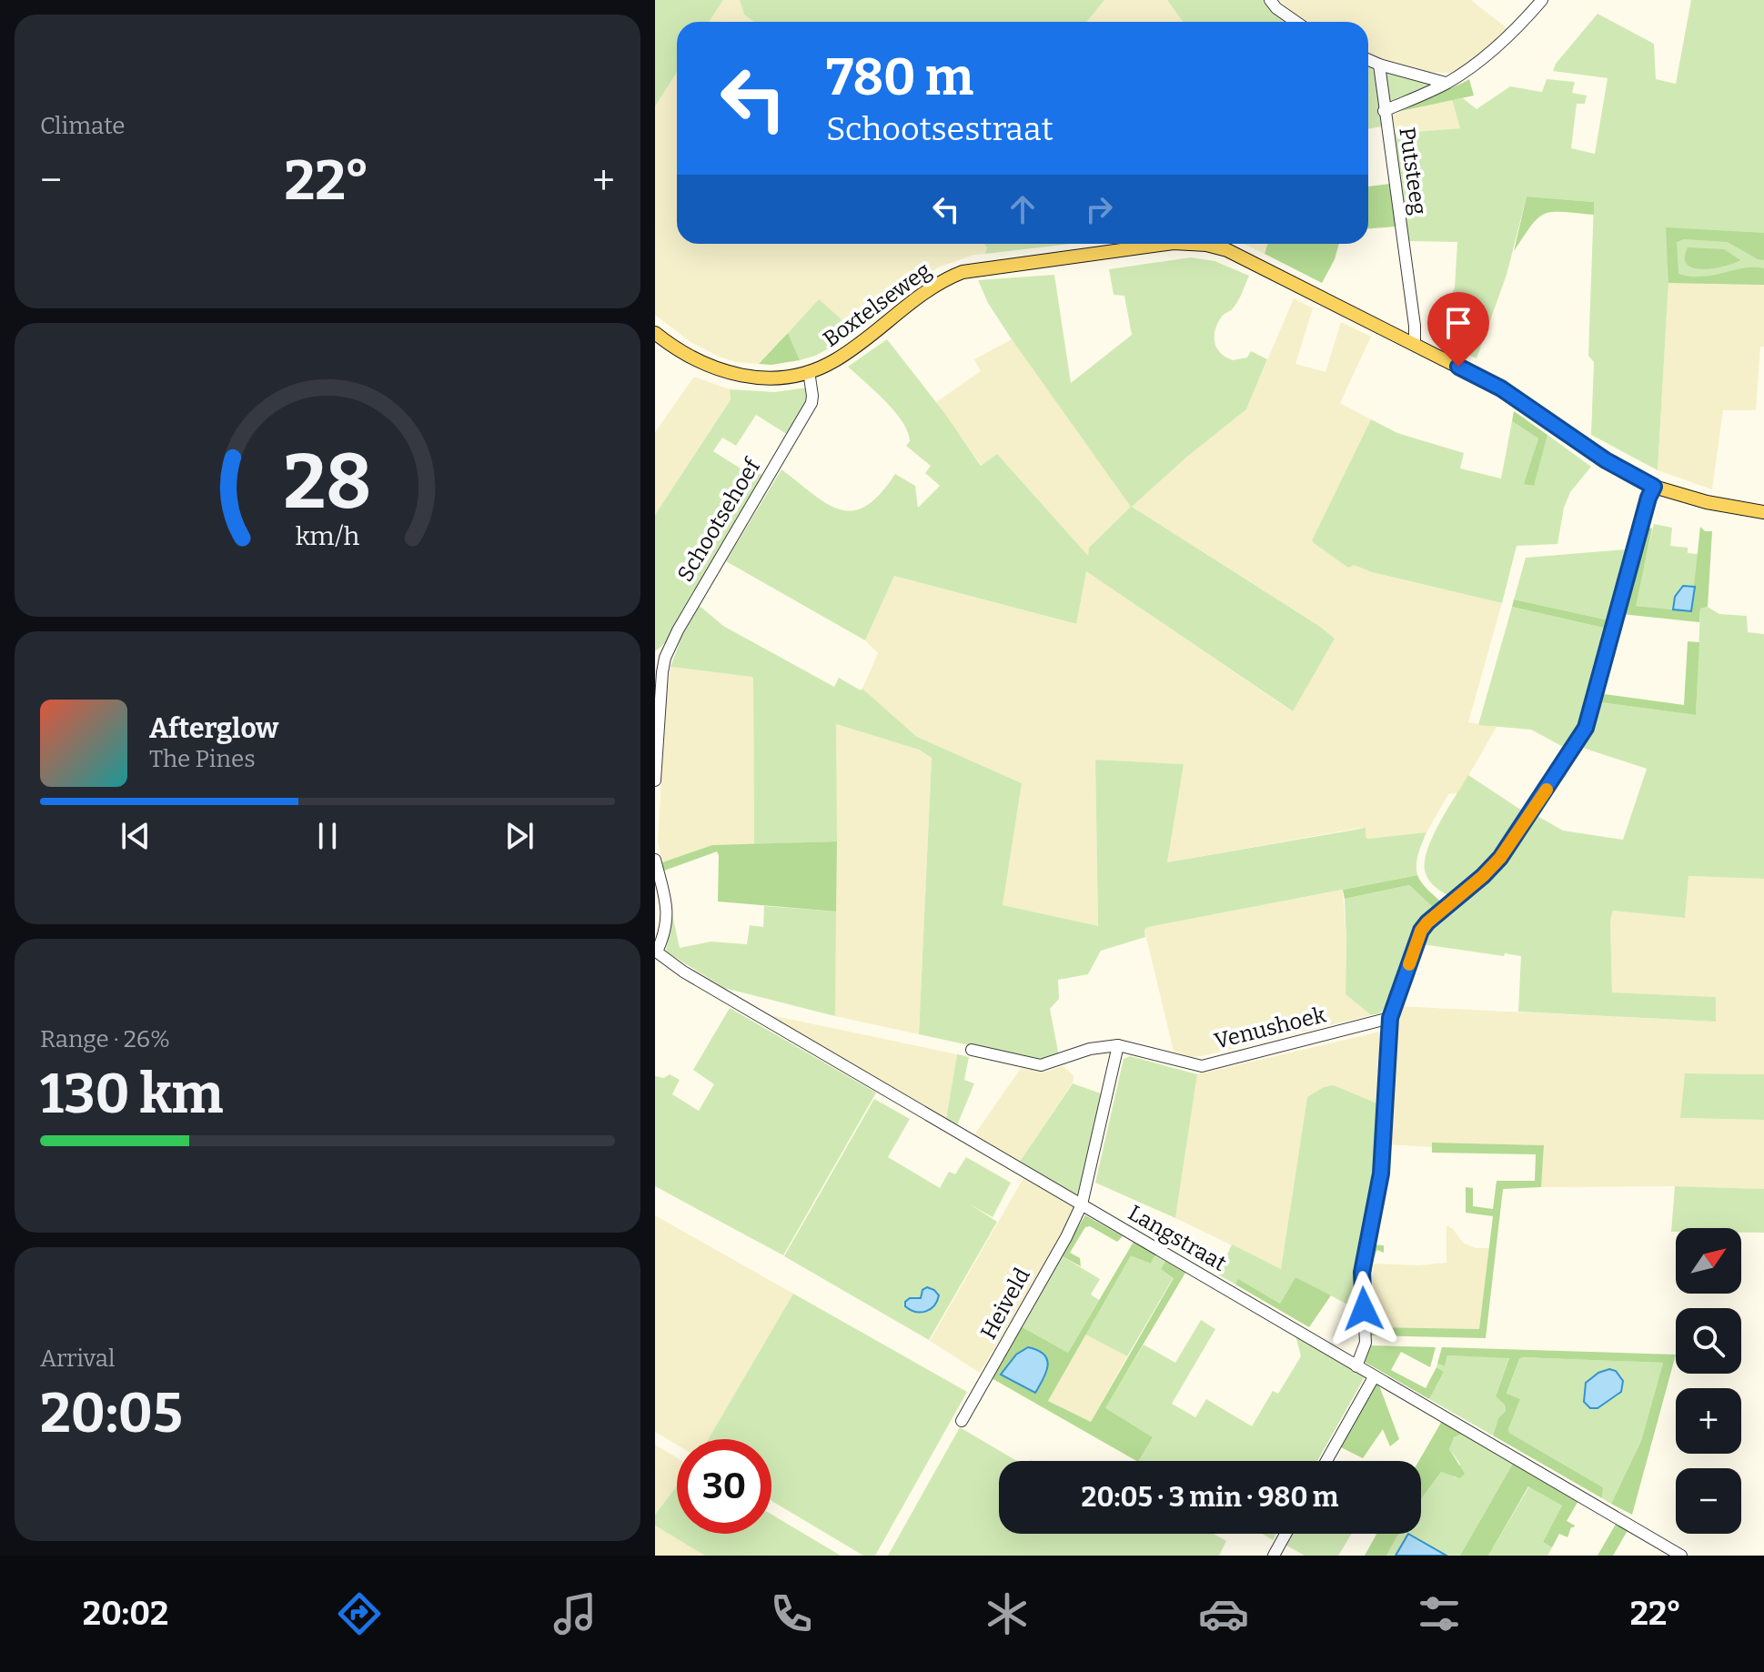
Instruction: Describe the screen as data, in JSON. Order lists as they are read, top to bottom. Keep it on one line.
{"streets":{"main road":["Boxtelseweg"],"street":["Putsteeg","Schootsehoef","Venushoek","Langstraat","Heiveld"]},"crossings":[["Putsteeg","Boxtelseweg"],["Boxtelseweg","Schootsehoef"],["Langstraat","Heiveld"]],"north":"top right","page":{"tile":["Climate",["Range · 26%","130 km"],["Arrival","20:05"]],"turn":["780 m","Schootsestraat"],"heat":["−","22°","+"],"song":["Afterglow","The Pines"],"map_buttons":["+","−"],"limit":"30","trip":"20:05 · 3 min · 980 m","tabs":["20:02","22°"],"gauge":["28","km/h"]}}
